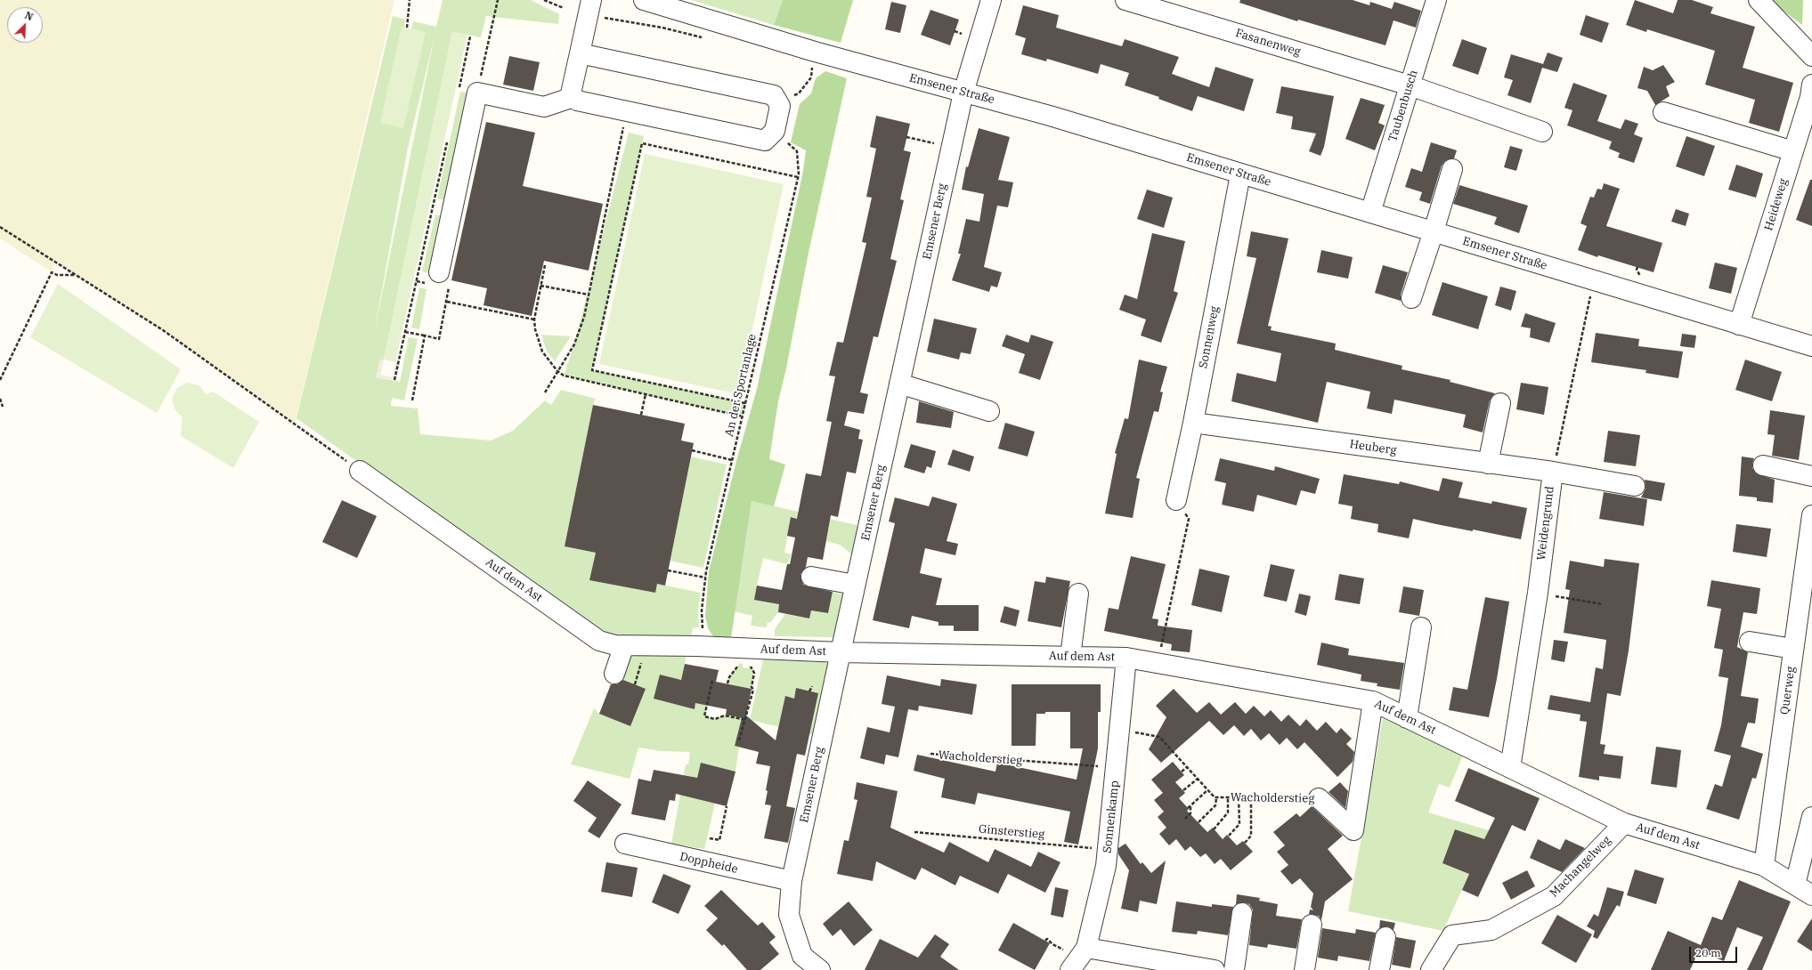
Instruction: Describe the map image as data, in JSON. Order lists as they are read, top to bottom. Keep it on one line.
{"streets":{"street":["Fasanenweg","Emsener Straße","Taubenbusch","Heideweg","Emsener Berg","Sonnenweg","Heuberg","Weidengrund","Auf dem Ast","Querweg","Wacholderstieg","Sonnenkamp","Doppheide","Machangelweg"],"path":["An der Sportanlage","Ginsterstieg"]},"crossings":[["Fasanenweg","Taubenbusch"],["Emsener Straße","Taubenbusch"],["Emsener Straße","Heideweg"],["Emsener Straße","Emsener Berg"],["Emsener Straße","Sonnenweg"],["Emsener Straße","Weidengrund"],["Emsener Berg","Auf dem Ast"],["Emsener Berg","Doppheide"],["Sonnenweg","Heuberg"],["An der Sportanlage","Auf dem Ast"],["Heuberg","Weidengrund"],["Weidengrund","Auf dem Ast"],["Auf dem Ast","Querweg"],["Auf dem Ast","Wacholderstieg"],["Auf dem Ast","Sonnenkamp"],["Auf dem Ast","Machangelweg"],["Wacholderstieg","Sonnenkamp"],["Sonnenkamp","Ginsterstieg"]],"scale_bar":"20 m","north":"top right"}
